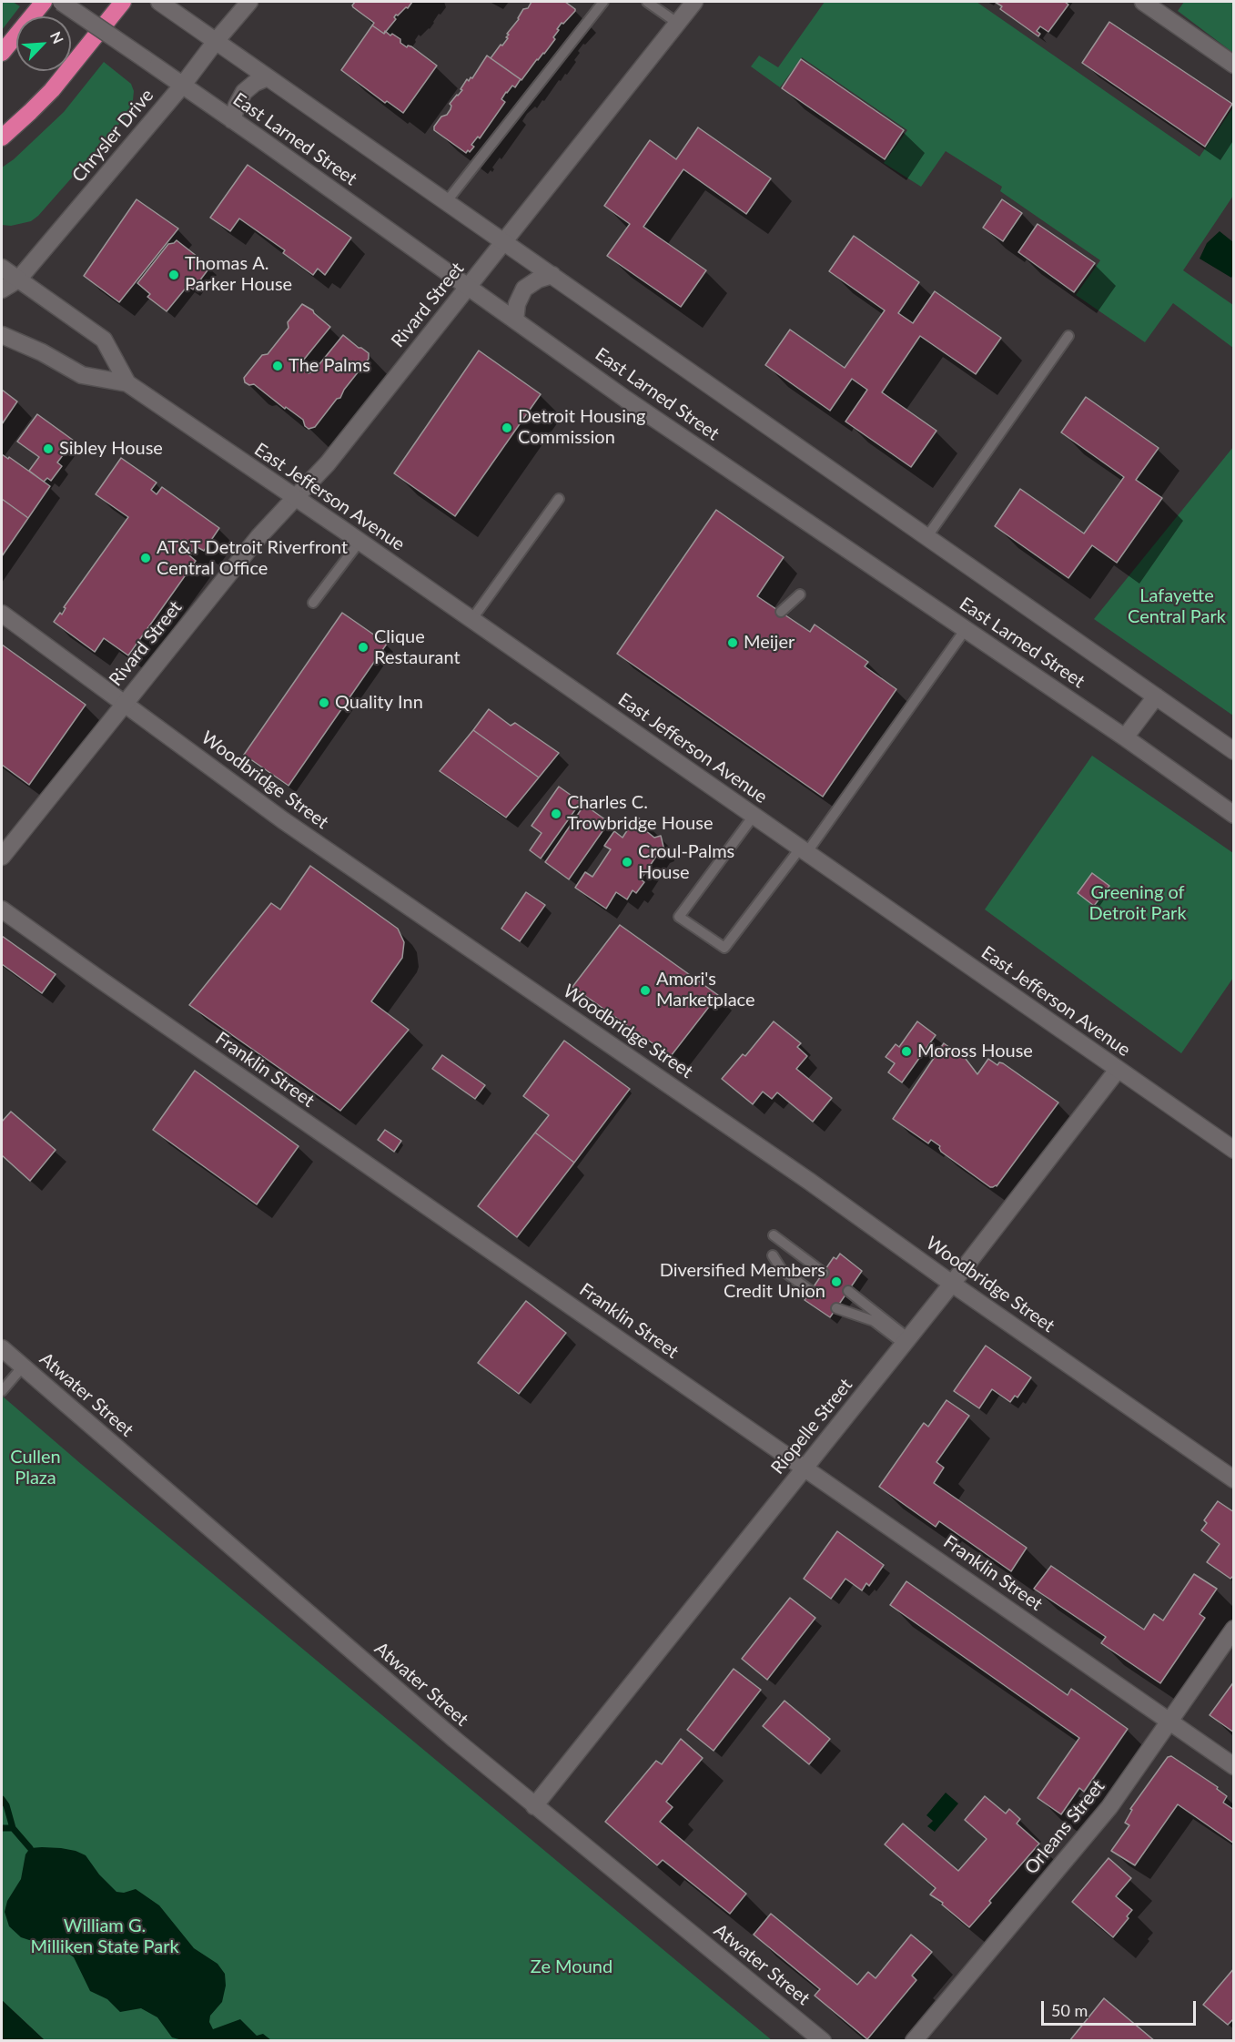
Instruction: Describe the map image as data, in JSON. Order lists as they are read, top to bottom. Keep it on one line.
{"streets":{"street":["Chrysler Drive","East Larned Street","Rivard Street","East Jefferson Avenue","Woodbridge Street","Franklin Street","Atwater Street","Riopelle Street","Orleans Street"]},"crossings":[["Chrysler Drive","East Larned Street"],["Chrysler Drive","East Jefferson Avenue"],["East Larned Street","Rivard Street"],["Rivard Street","East Jefferson Avenue"],["Rivard Street","Woodbridge Street"],["East Jefferson Avenue","Riopelle Street"],["Woodbridge Street","Riopelle Street"],["Franklin Street","Riopelle Street"],["Franklin Street","Orleans Street"],["Atwater Street","Riopelle Street"]],"parks":["Lafayette Central Park","Greening of Detroit Park","Cullen Plaza","William G. Milliken State Park","Ze Mound"],"places":["Thomas A. Parker House","The Palms","Detroit Housing Commission","Sibley House","AT&T Detroit Riverfront Central Office","Meijer","Clique Restaurant","Quality Inn","Charles C. Trowbridge House","Croul-Palms House","Amori's Marketplace","Moross House","Diversified Members Credit Union"],"scale_bar":"50 m","north":"top right"}
